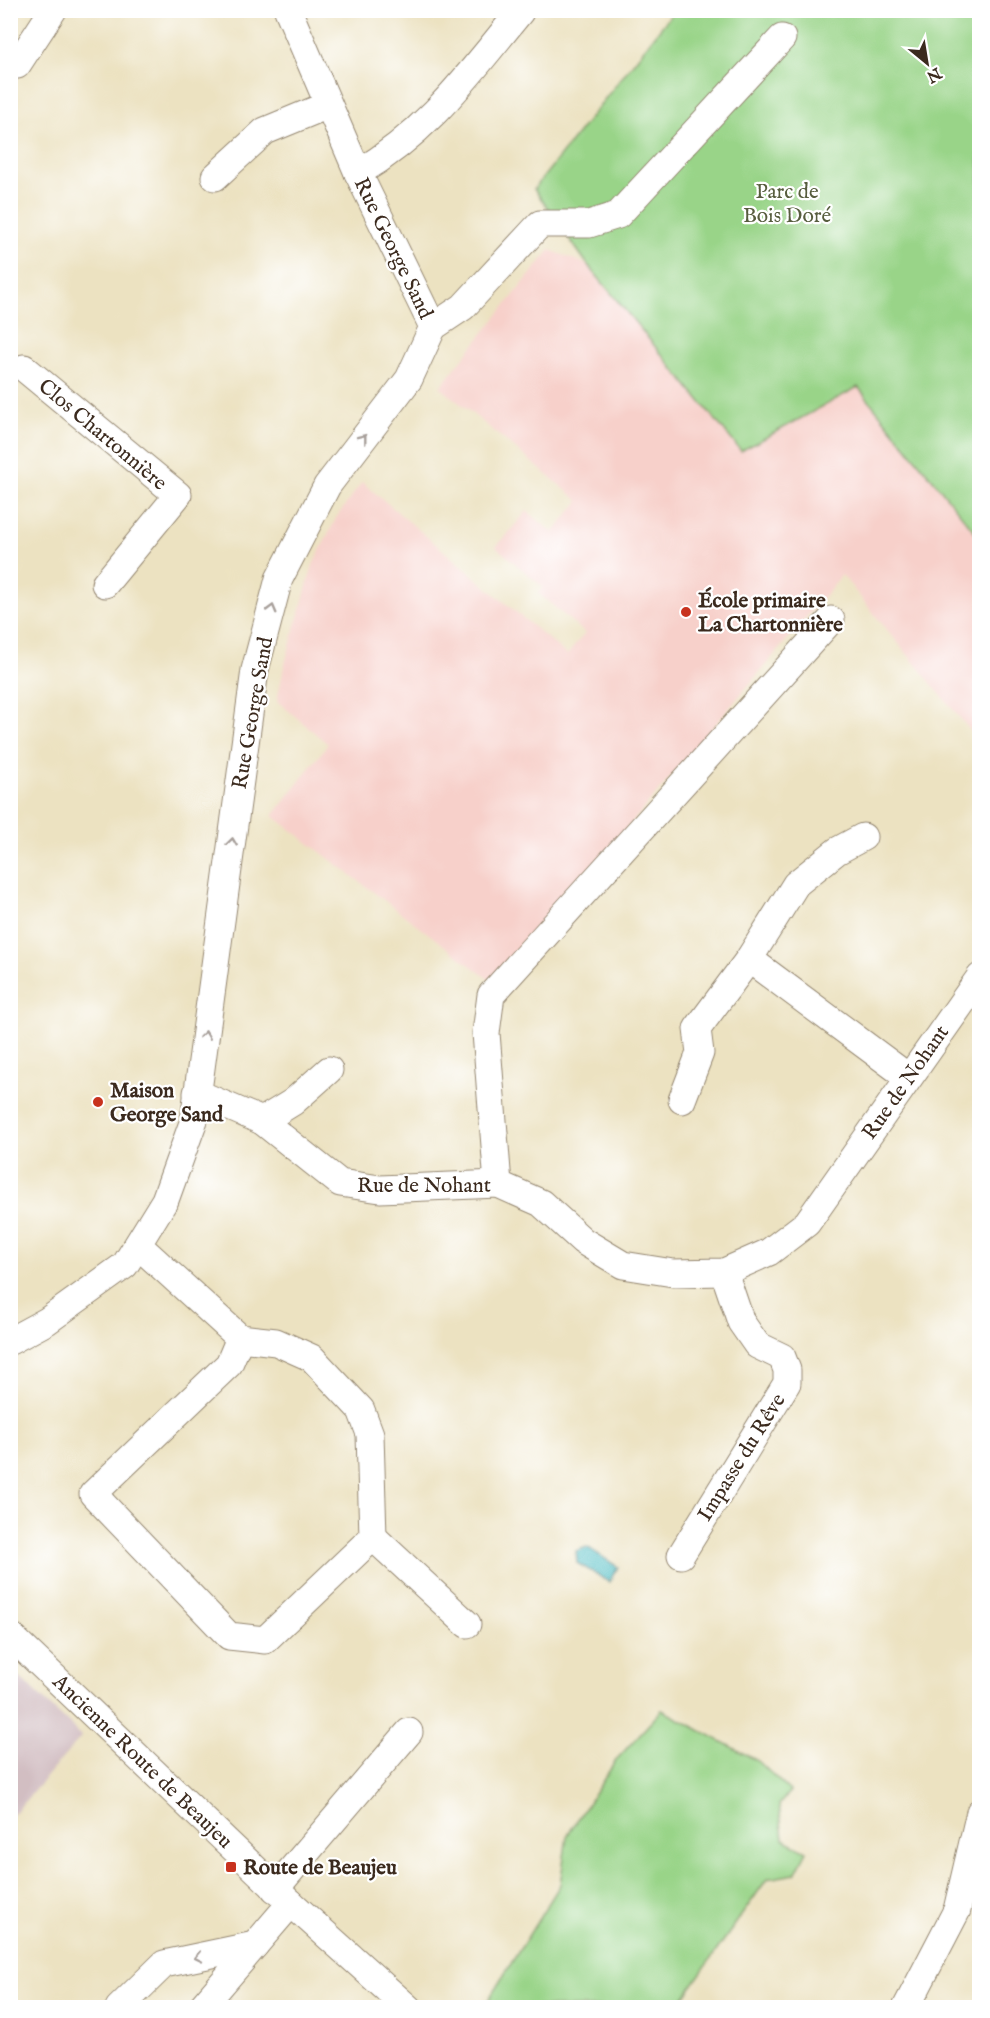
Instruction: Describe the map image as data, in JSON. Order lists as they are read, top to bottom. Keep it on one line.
{"streets":{"street":["Rue George Sand","Clos Chartonnière","Rue de Nohant","Impasse du Rêve","Ancienne Route de Beaujeu"]},"crossings":[["Rue George Sand","Rue de Nohant"],["Rue de Nohant","Impasse du Rêve"]],"one_way":["Rue George Sand"],"parks":["Parc de Bois Doré"],"places":{"other":["École primaire La Chartonnière","Maison George Sand"],"transit":["Route de Beaujeu"]},"north":"bottom right"}
